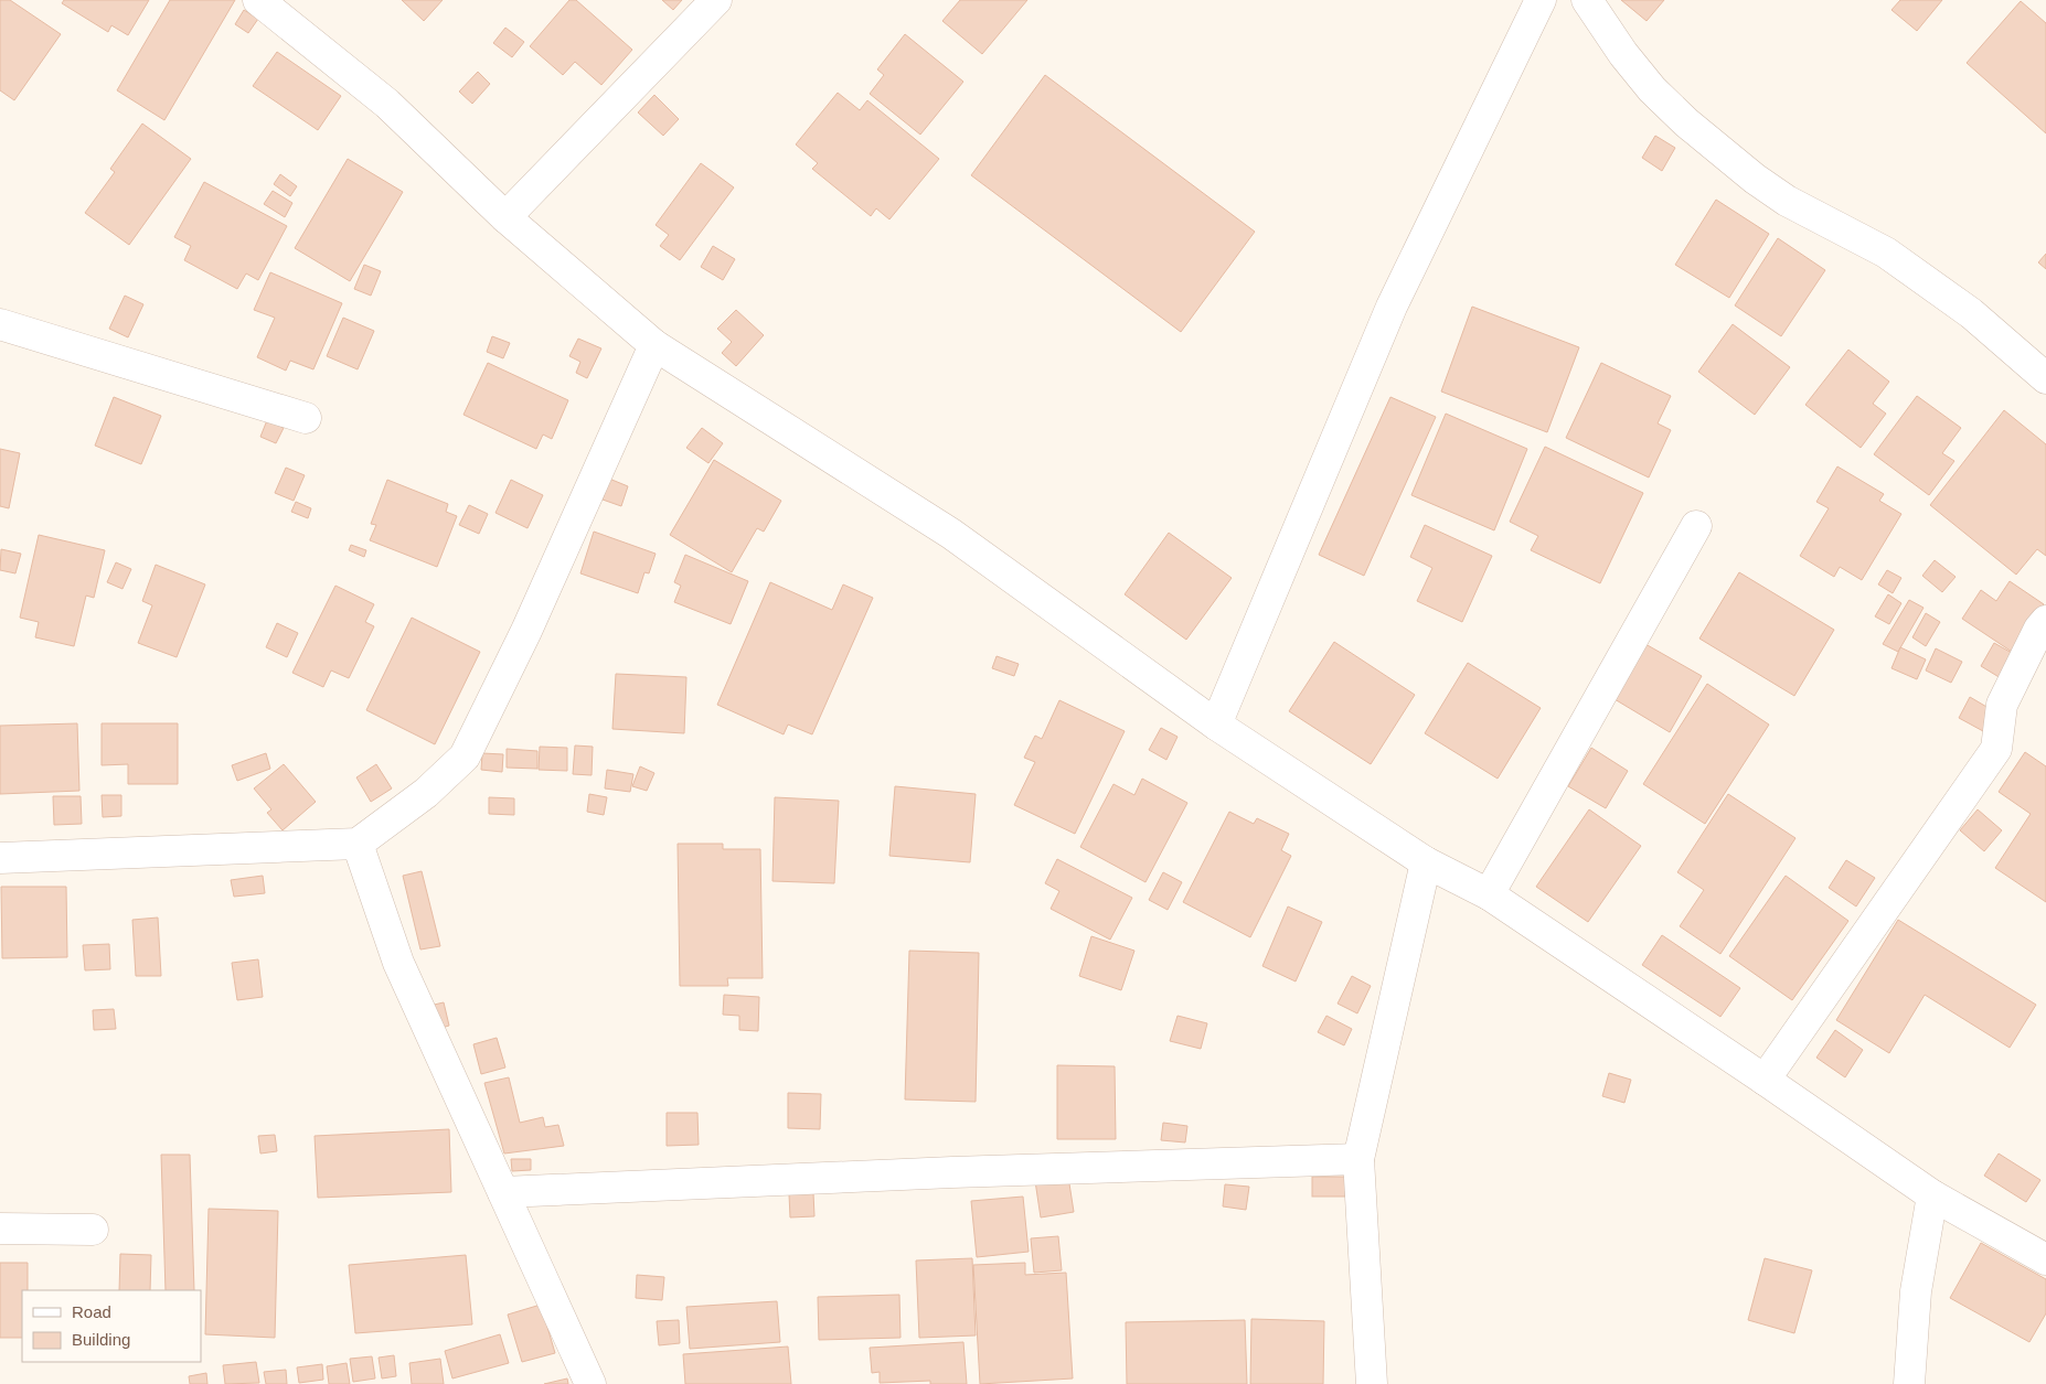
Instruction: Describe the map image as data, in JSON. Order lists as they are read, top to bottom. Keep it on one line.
{"legend":["Road","Building"]}
